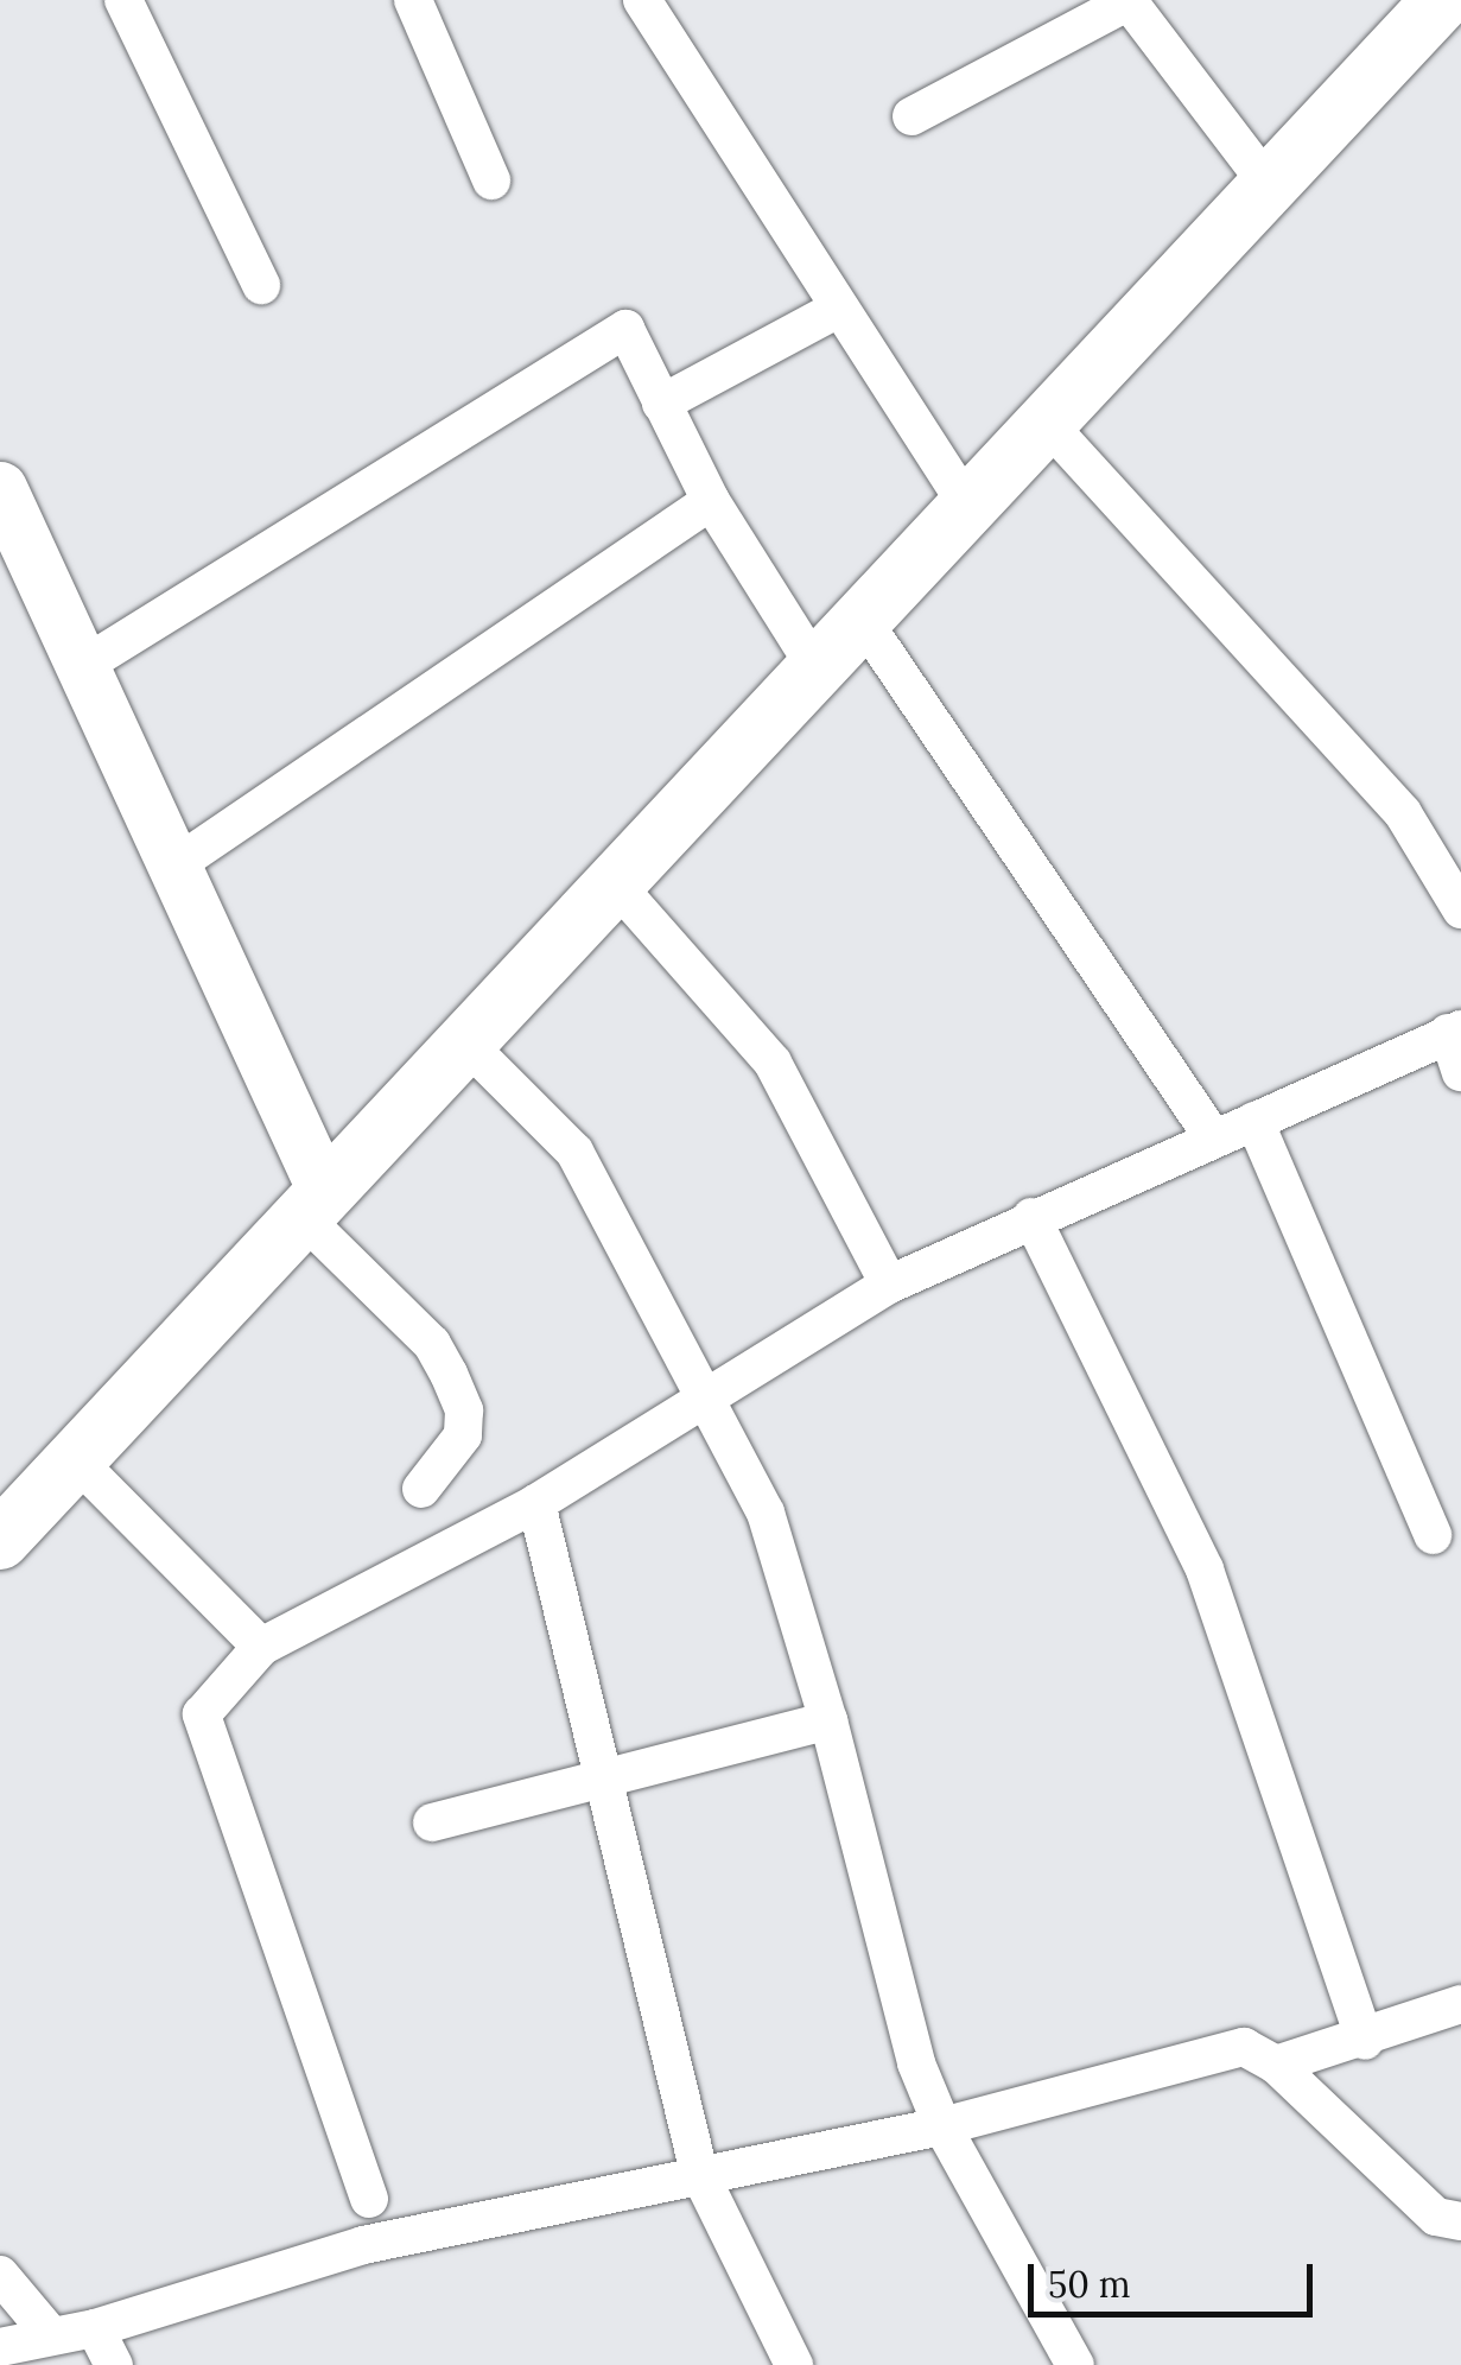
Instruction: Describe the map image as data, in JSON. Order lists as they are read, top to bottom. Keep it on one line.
{"scale_bar":"50 m"}
